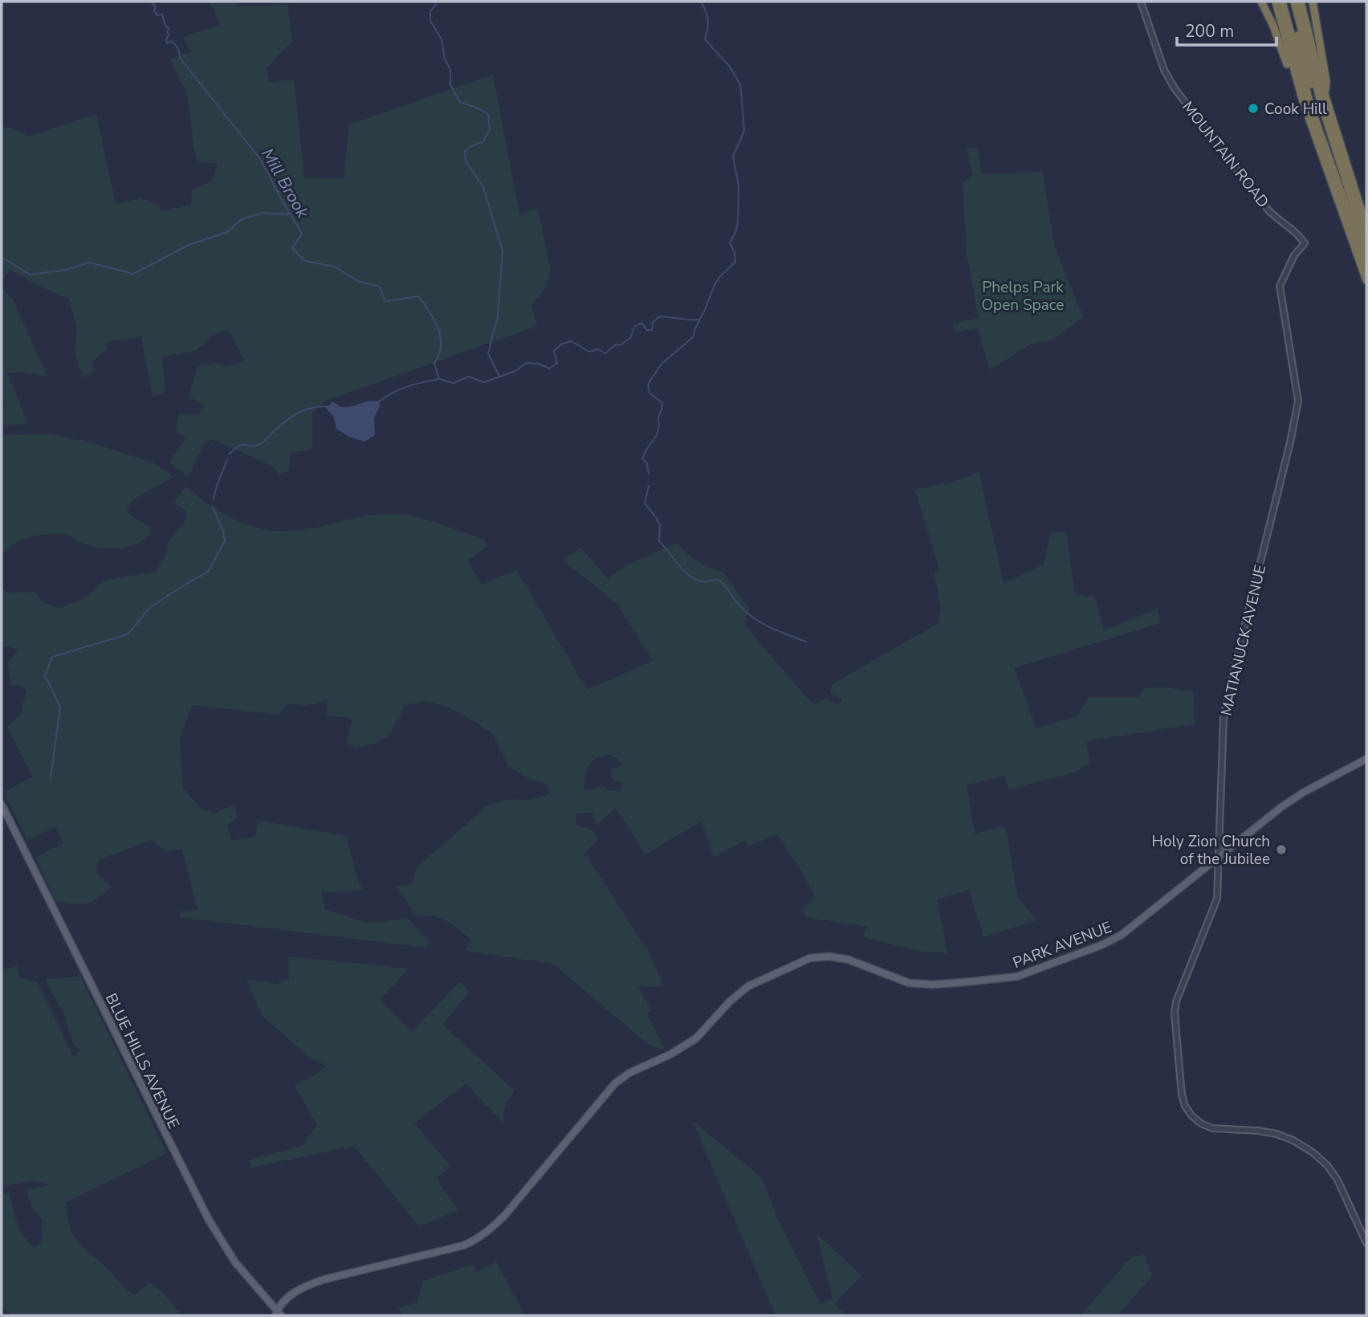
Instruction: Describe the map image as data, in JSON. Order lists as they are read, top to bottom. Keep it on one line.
{"streets":{"main road":["PARK AVENUE","BLUE HILLS AVENUE"],"street":["MOUNTAIN ROAD","MATIANUCK AVENUE"]},"crossings":[["MOUNTAIN ROAD","MATIANUCK AVENUE"],["MATIANUCK AVENUE","PARK AVENUE"],["PARK AVENUE","BLUE HILLS AVENUE"]],"water":["Mill Brook"],"parks":["Phelps Park Open Space"],"places":["Cook Hill","Holy Zion Church of the Jubilee"],"scale_bar":"200 m"}
